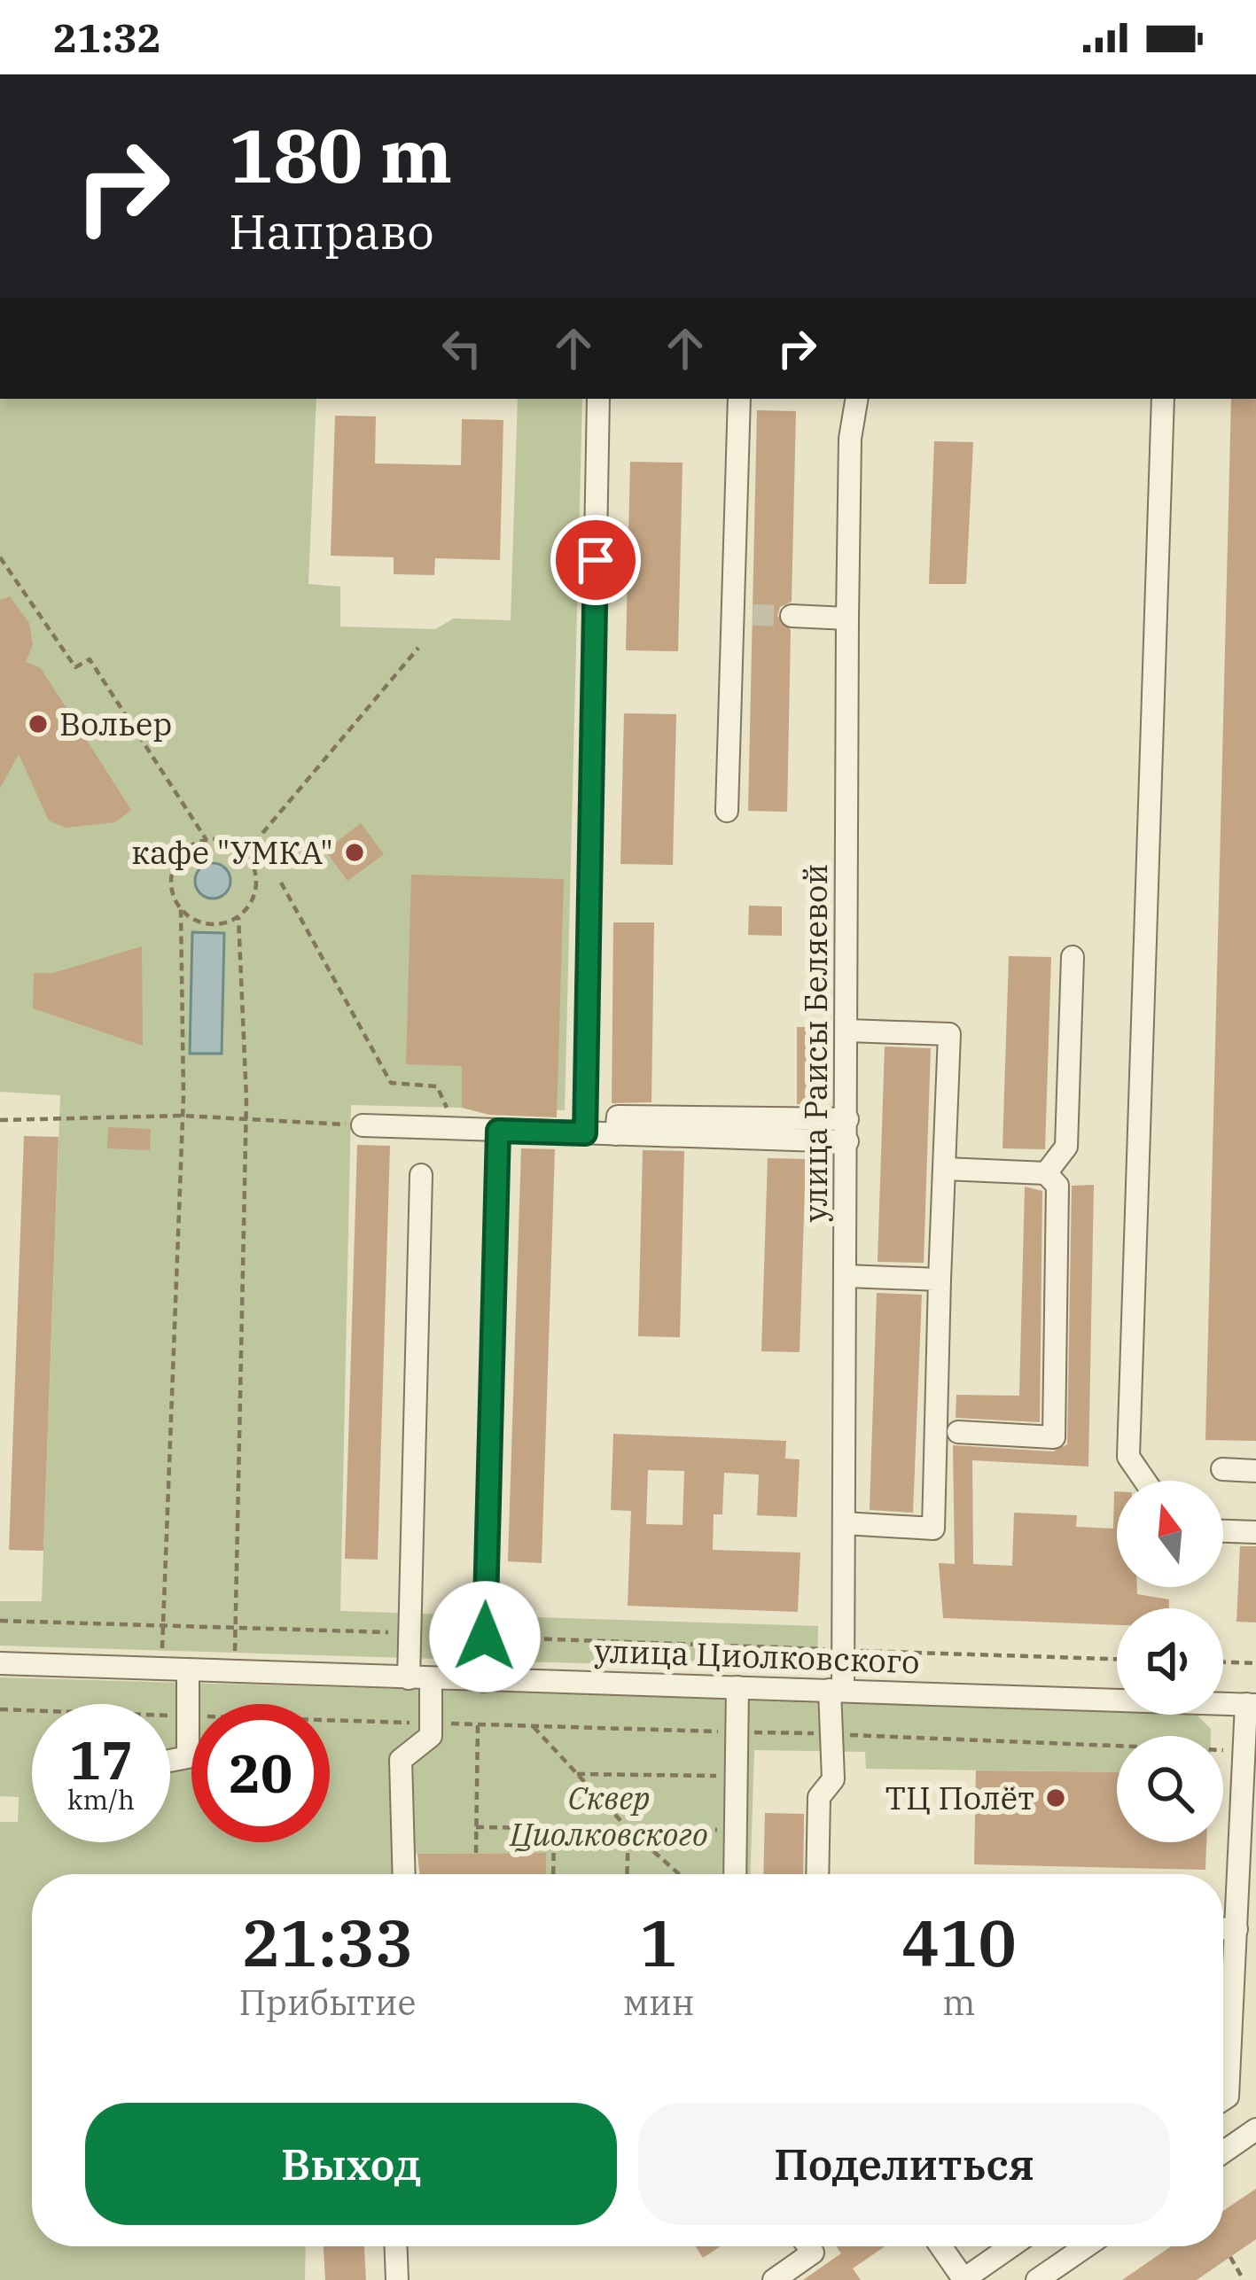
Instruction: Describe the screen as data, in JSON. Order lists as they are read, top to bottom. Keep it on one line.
{"streets":{"street":["улица Раисы Беляевой","улица Циолковского"]},"crossings":[["улица Раисы Беляевой","улица Циолковского"]],"parks":["Сквер Циолковского"],"places":["Вольер","кафе \"УМКА\"","ТЦ Полёт"],"north":"top","page":{"status":"21:32","turn":["180 m","Направо"],"speed":"17 km/h","limit":"20","eta":["21:33","Прибытие","1","мин","410","m"],"buttons":["Выход","Поделиться"]}}
